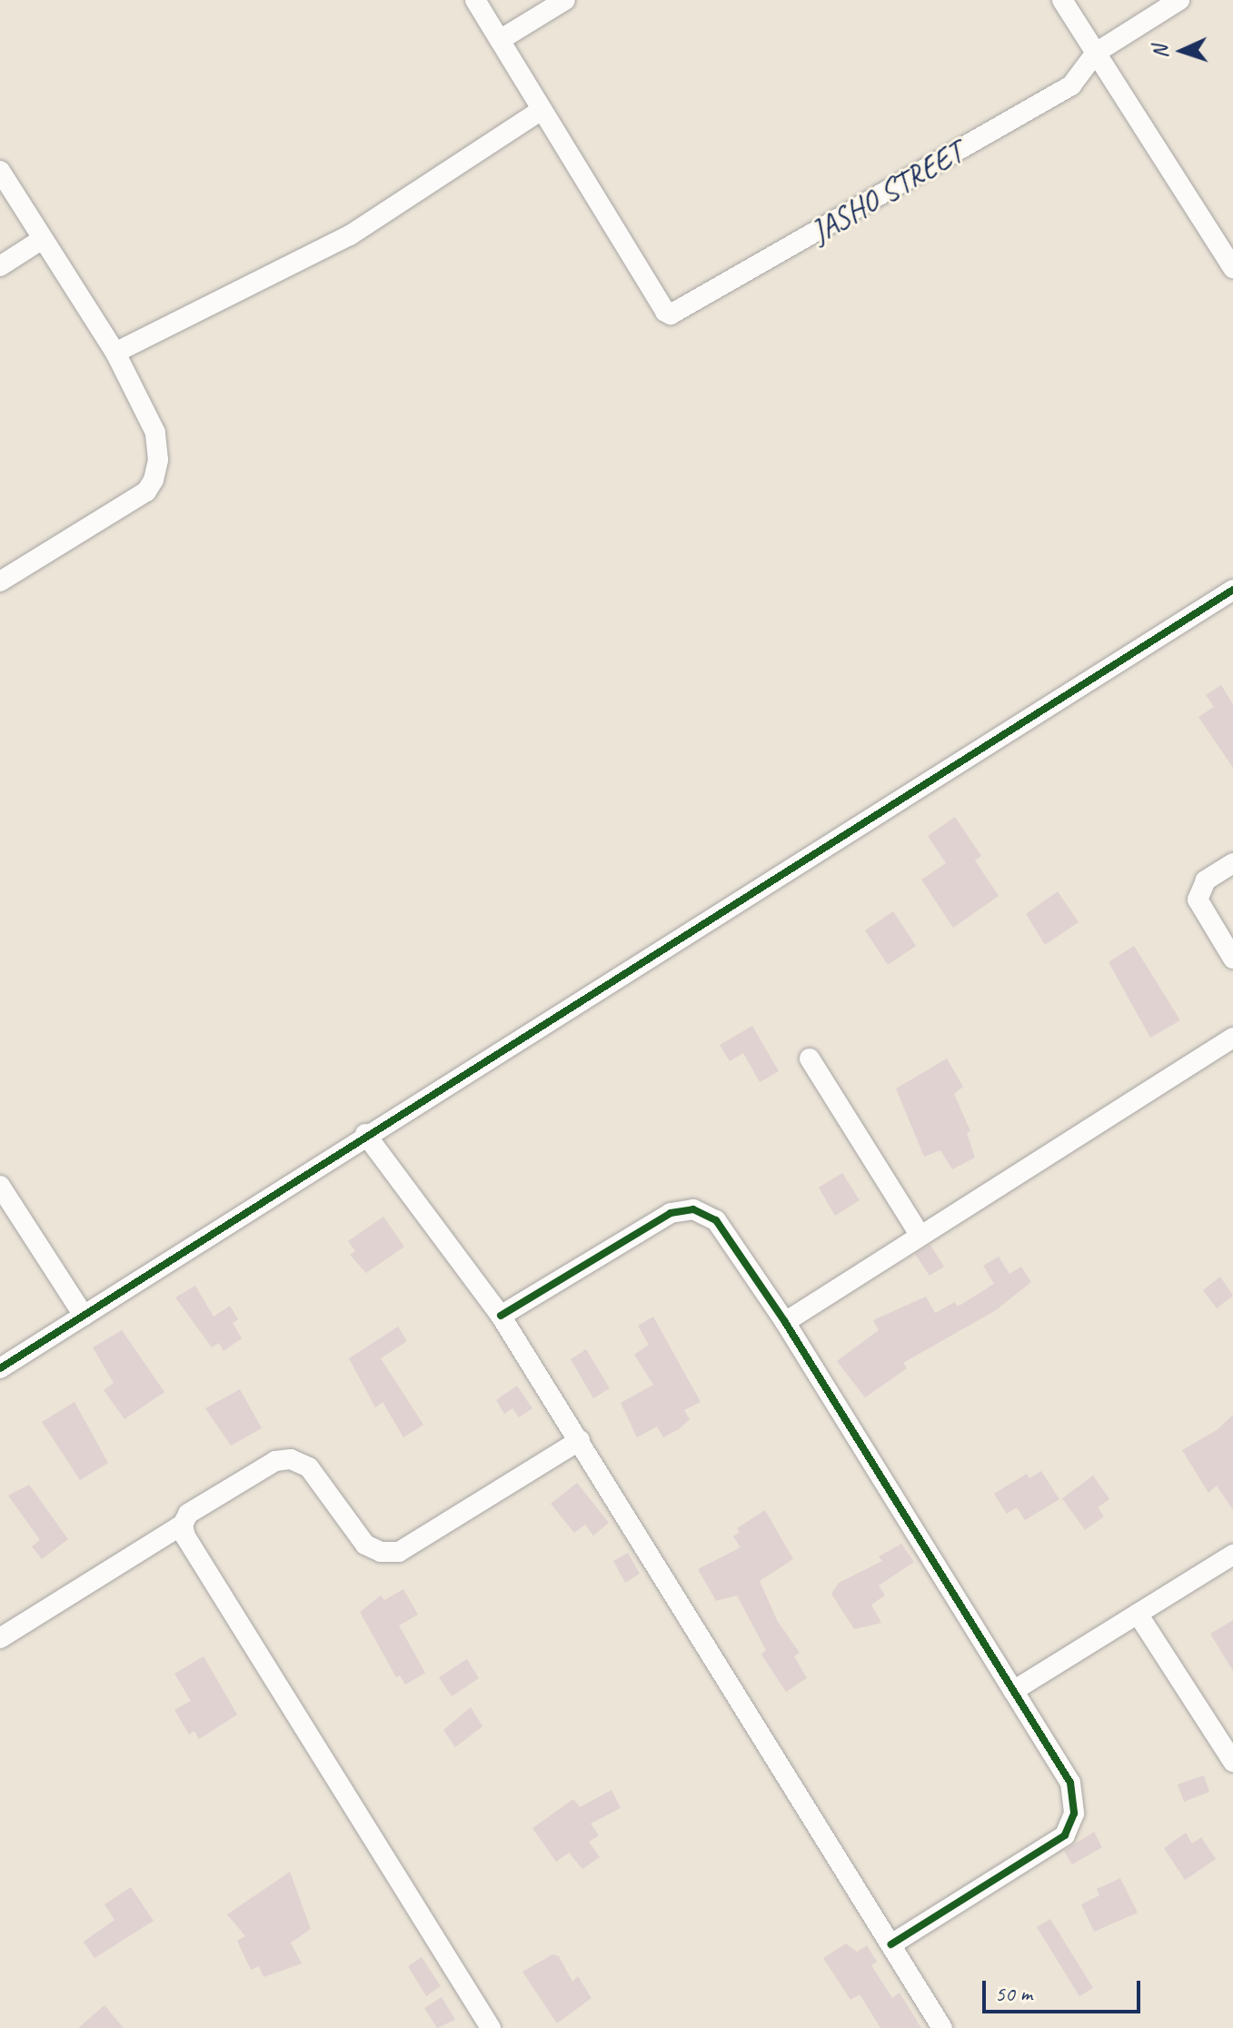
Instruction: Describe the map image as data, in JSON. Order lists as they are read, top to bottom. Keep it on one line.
{"streets":{"street":["JASHO STREET"]},"scale_bar":"50 m","north":"left"}
